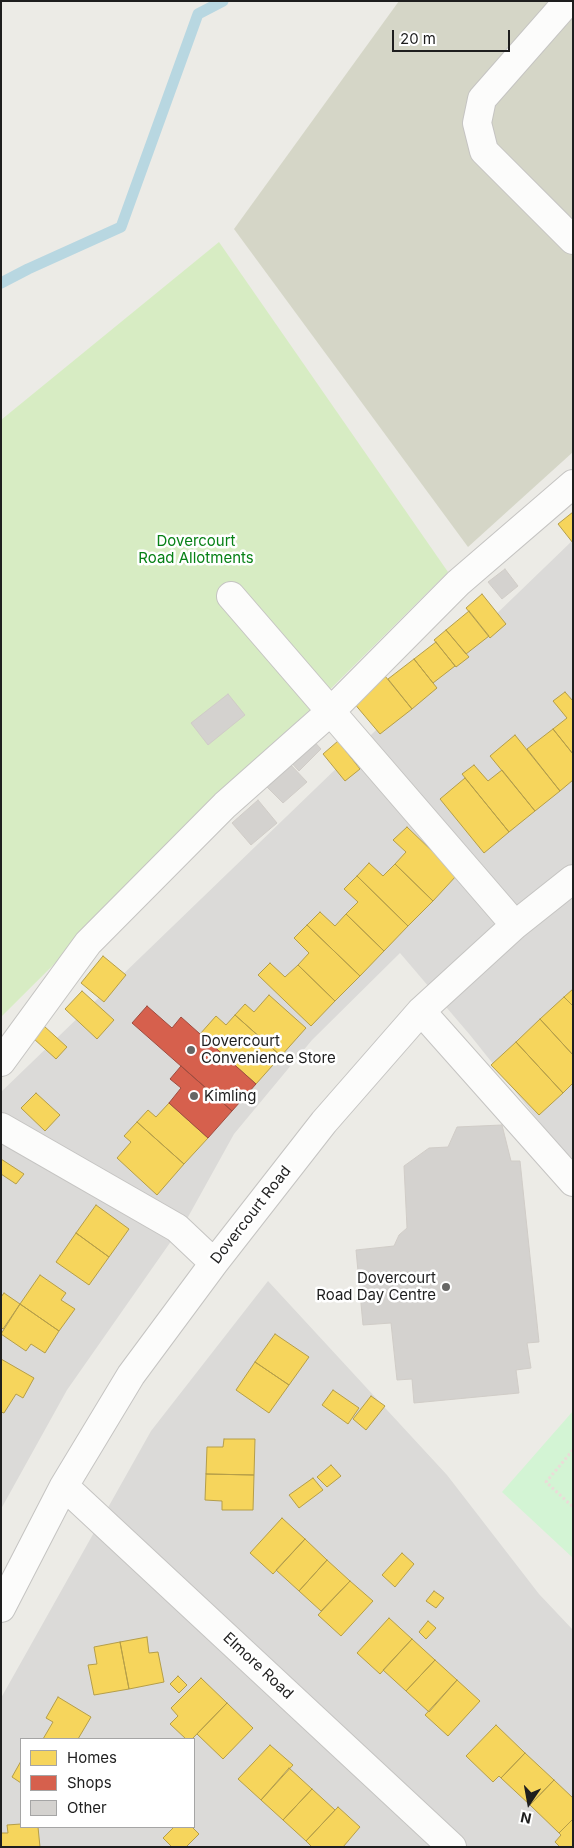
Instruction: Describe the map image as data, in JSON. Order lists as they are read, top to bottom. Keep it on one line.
{"streets":{"street":["Dovercourt Road","Elmore Road"]},"crossings":[["Dovercourt Road","Elmore Road"]],"parks":["Dovercourt Road Allotments"],"places":["Dovercourt Convenience Store","Kimling","Dovercourt Road Day Centre"],"legend":["Homes","Shops","Other"],"scale_bar":"20 m","north":"bottom"}
